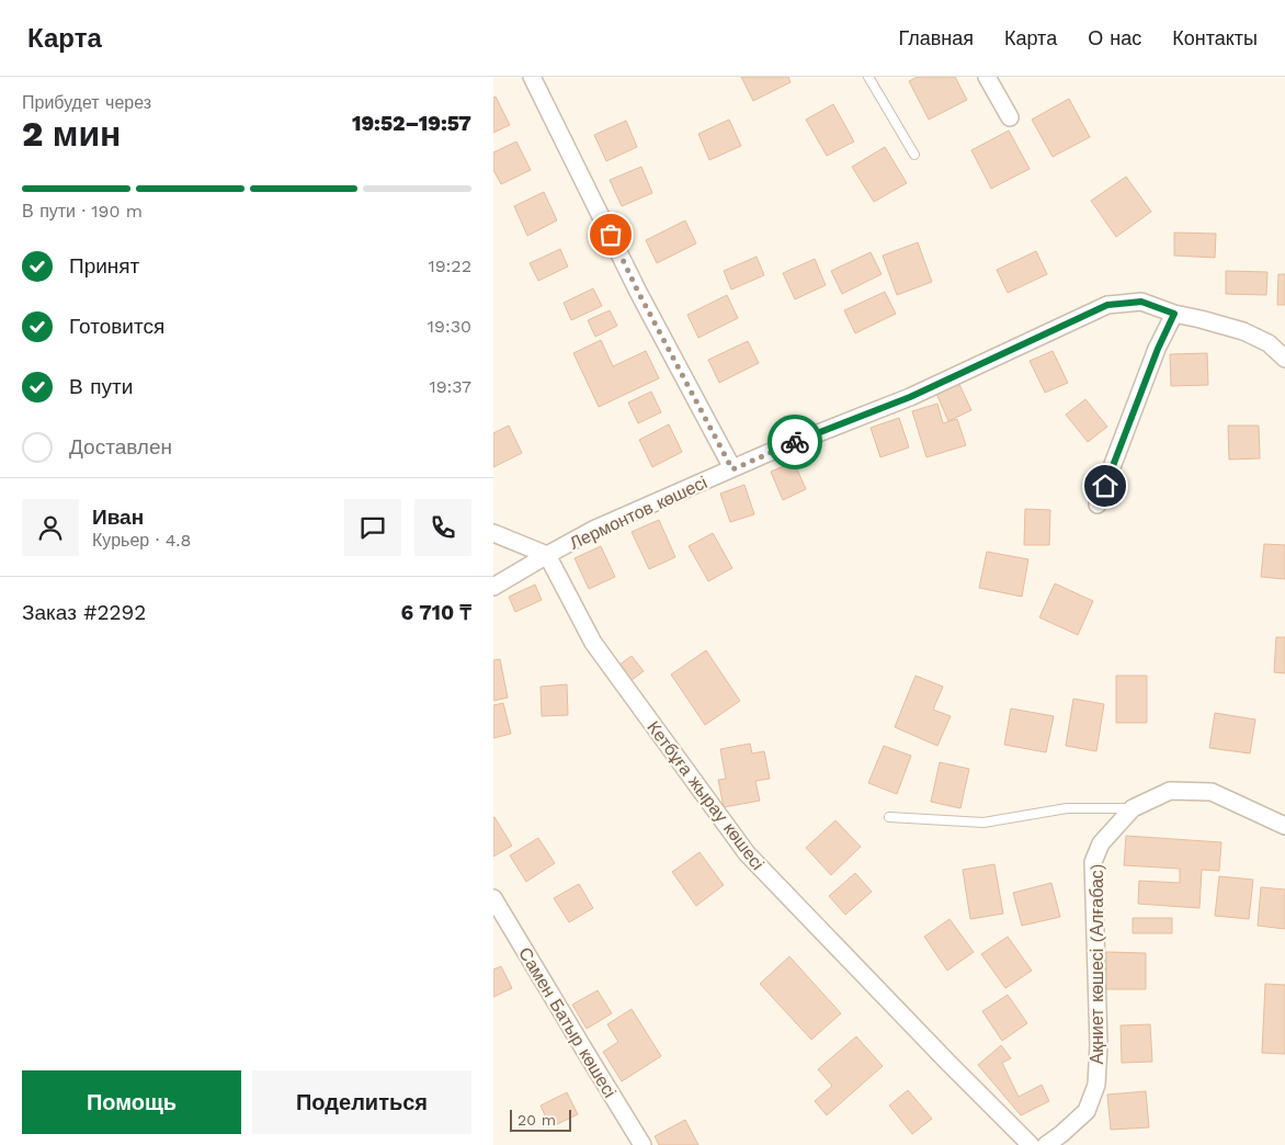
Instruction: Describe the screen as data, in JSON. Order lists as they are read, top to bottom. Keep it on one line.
{"streets":{"street":["Лермонтов көшесі","Кетбұға жырау көшесі","Ақниет көшесі (Алғабас)","Самен Батыр көшесі"]},"crossings":[["Лермонтов көшесі","Кетбұға жырау көшесі"]],"scale_bar":"20 m","page":{"header":"Карта","nav":["Главная","Карта","О нас","Контакты"],"heading":["2 мин","Прибудет через","19:52–19:57"],"panel":["Иван","Курьер · 4.8","Заказ #2292","6 710 ₸"],"bar":"В пути · 190 m","list":[["Принят","19:22"],["Готовится","19:30"],["В пути","19:37"],"Доставлен"],"buttons":["Помощь","Поделиться"],"scale":"20 m"}}
